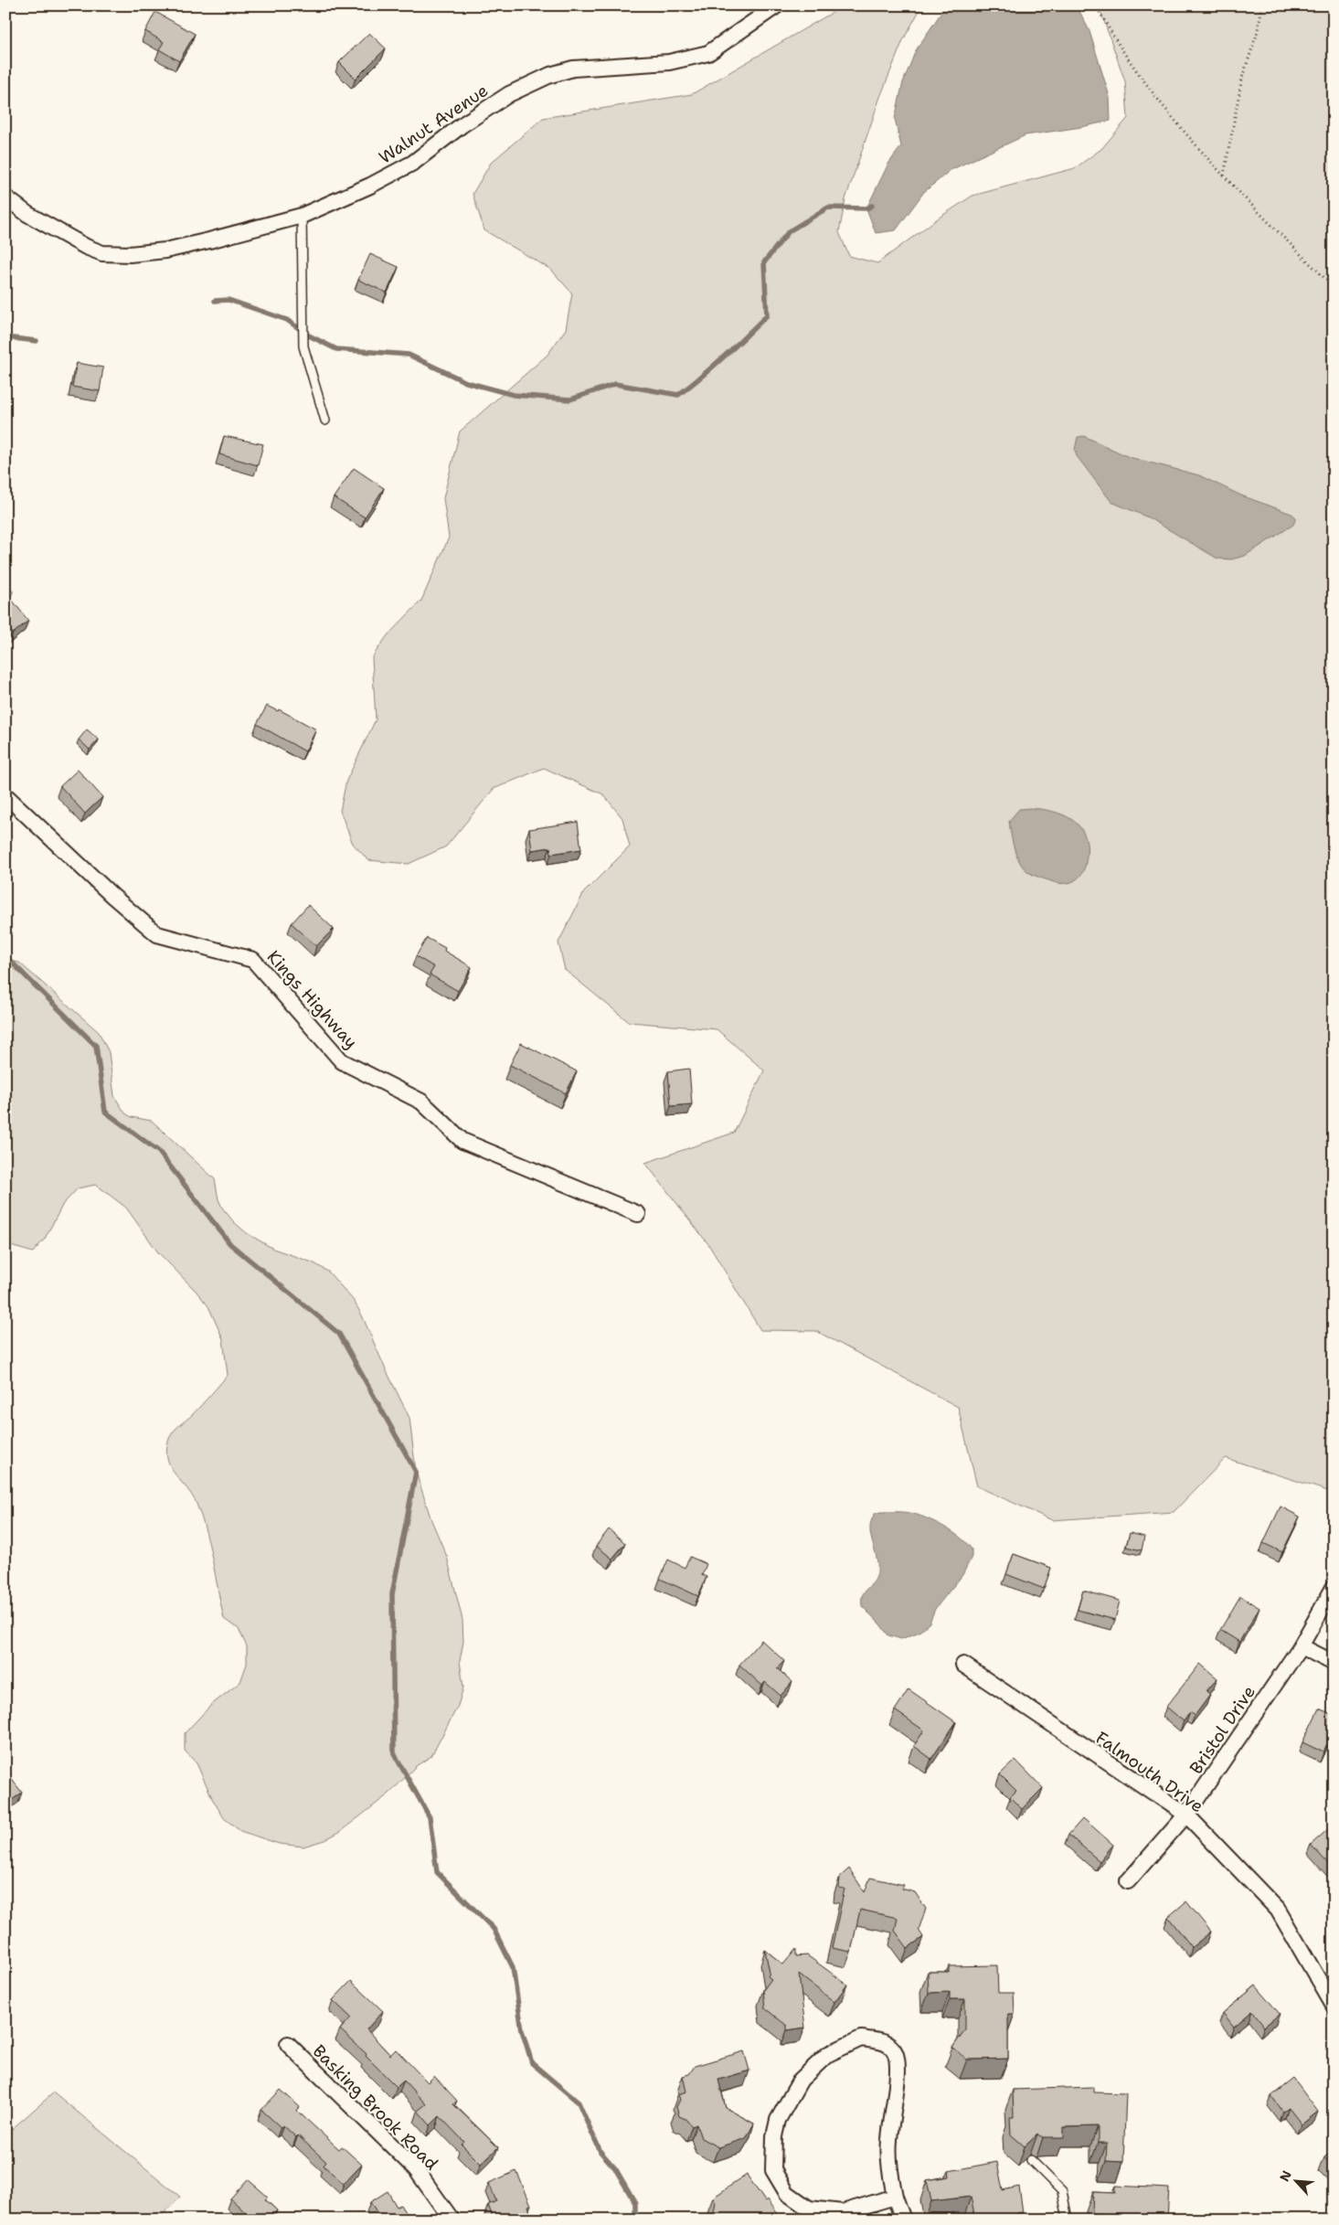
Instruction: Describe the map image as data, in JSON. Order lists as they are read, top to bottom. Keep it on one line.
{"streets":{"street":["Walnut Avenue","Kings Highway","Bristol Drive","Falmouth Drive","Basking Brook Road"]},"crossings":[["Bristol Drive","Falmouth Drive"]],"north":"top left"}
